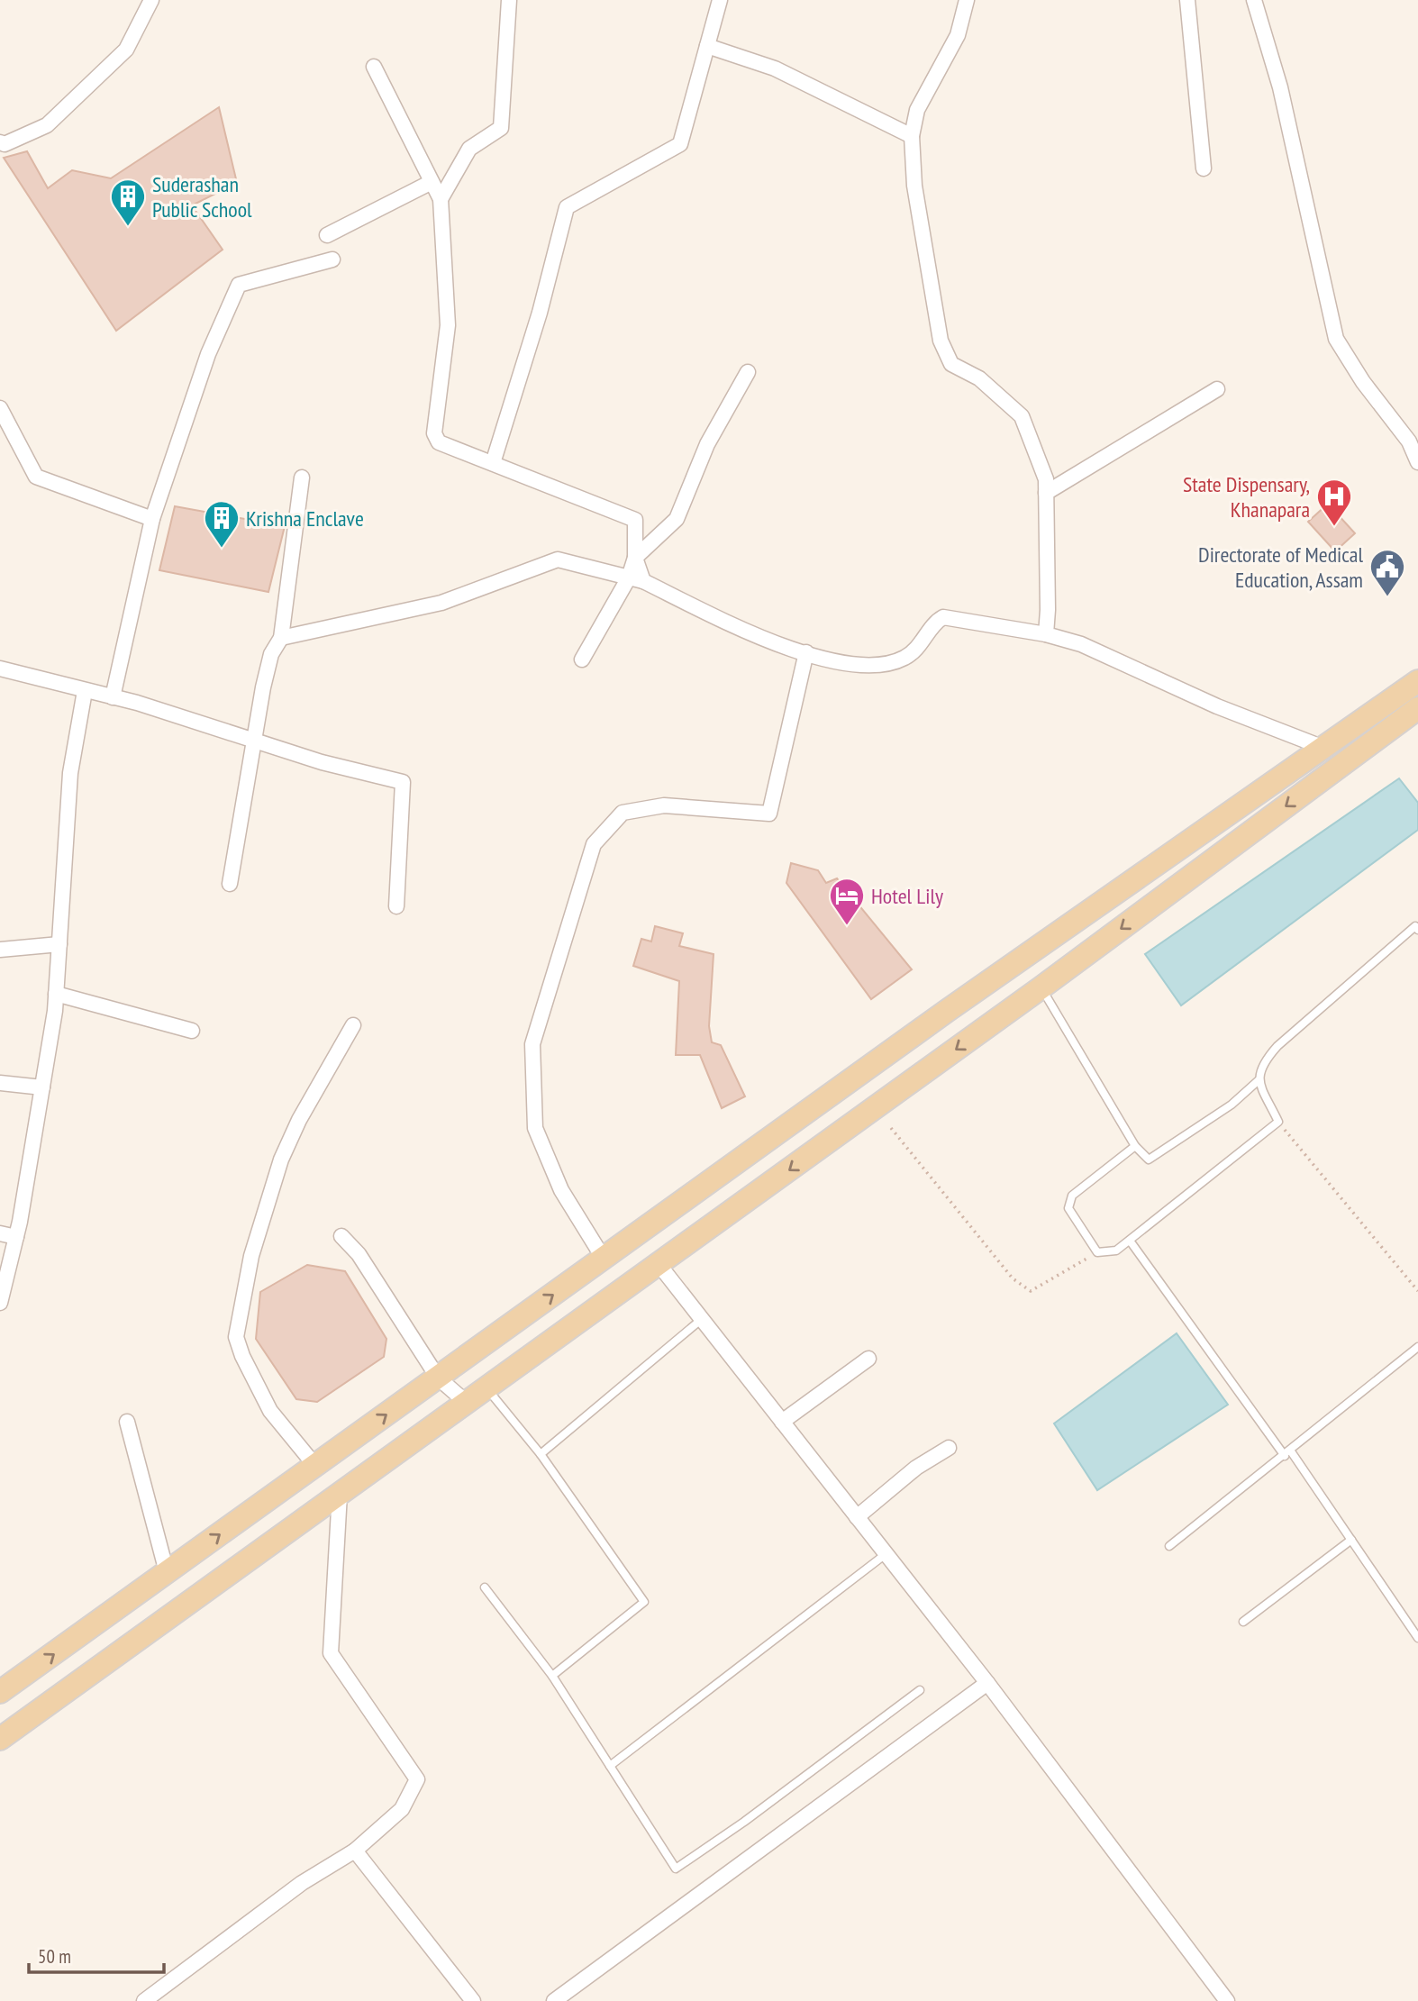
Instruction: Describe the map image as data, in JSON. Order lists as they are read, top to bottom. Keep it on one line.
{"places":{"building":["Suderashan Public School","Krishna Enclave"],"hospital":["State Dispensary, Khanapara"],"public building":["Directorate of Medical Education, Assam"],"hotel":["Hotel Lily"]},"scale_bar":"50 m"}
